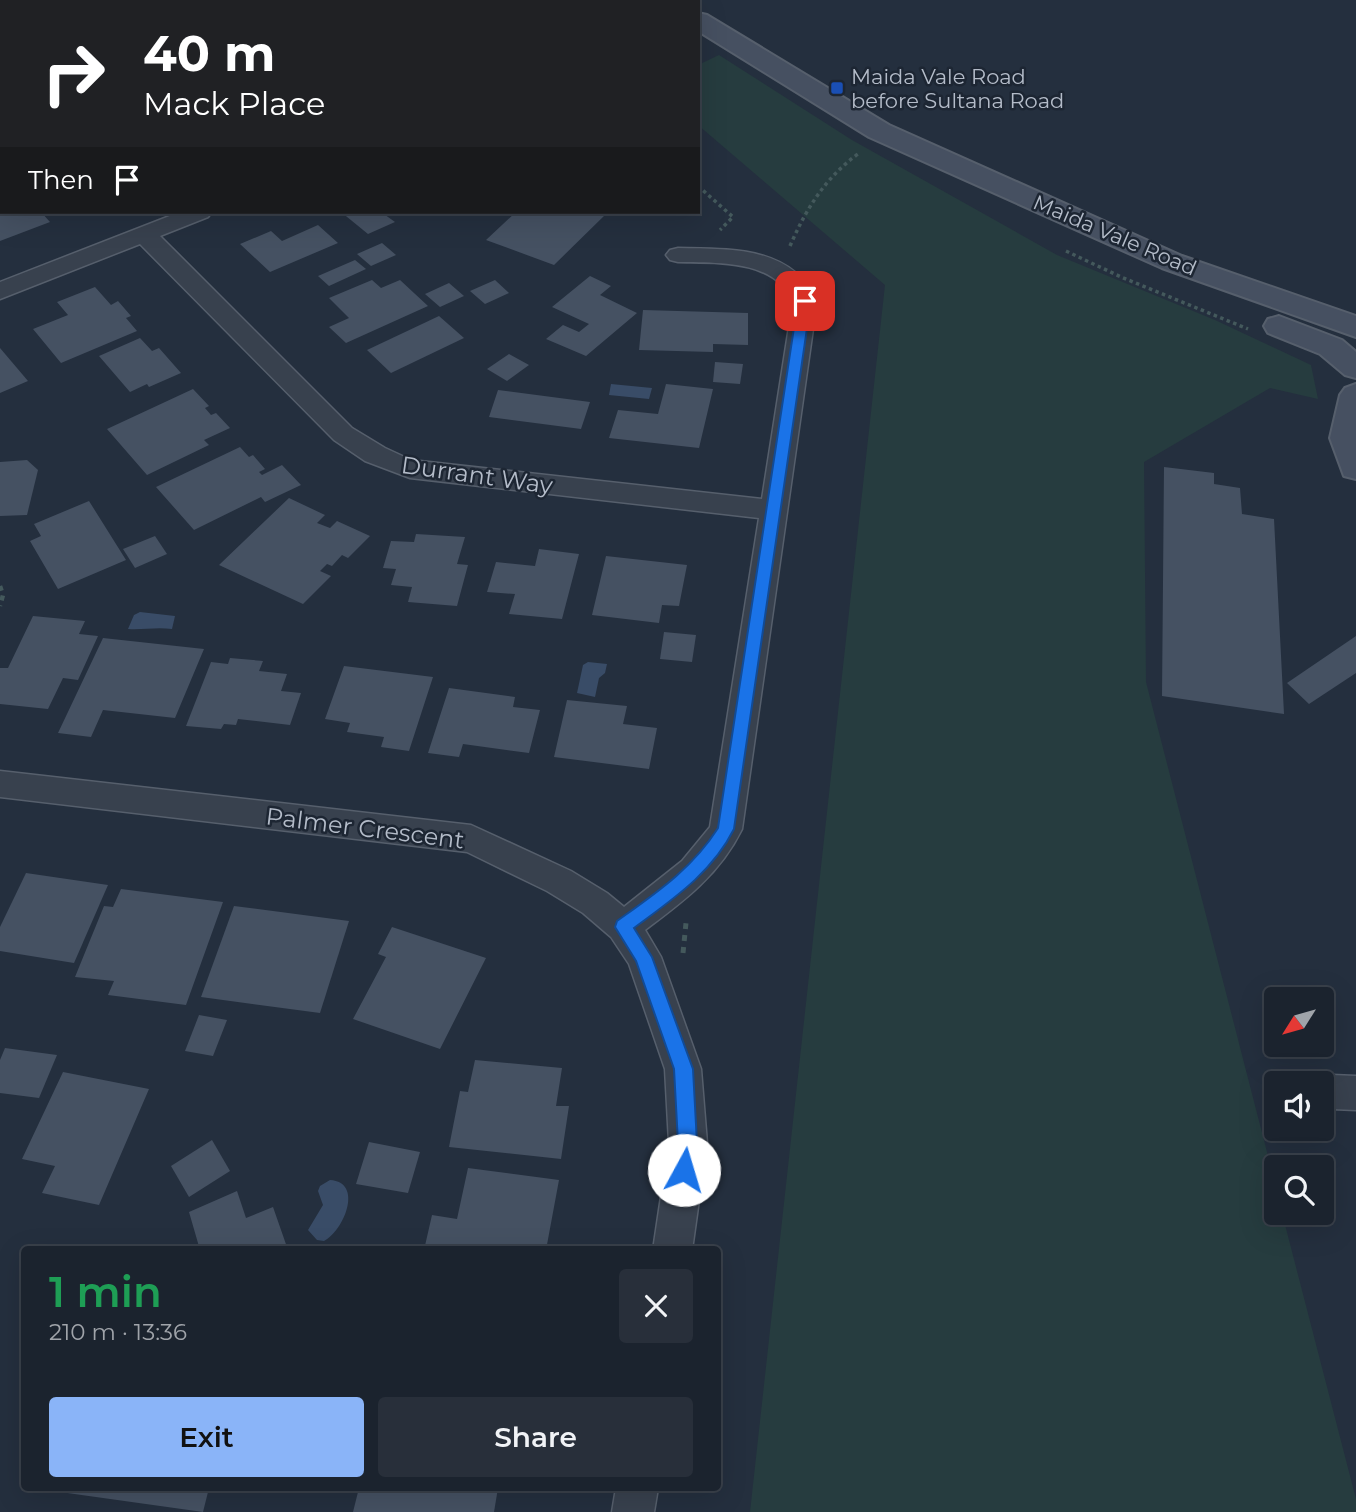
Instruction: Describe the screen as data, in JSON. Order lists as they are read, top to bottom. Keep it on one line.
{"streets":{"main road":["Maida Vale Road"],"street":["Durrant Way","Palmer Crescent"]},"places":{"transit":["Maida Vale Road before Sultana Road"]},"north":"bottom left","page":{"turn":["40 m","Mack Place"],"then":"Then","heading":["1 min","210 m · 13:36"],"buttons":["Exit","Share"]}}
